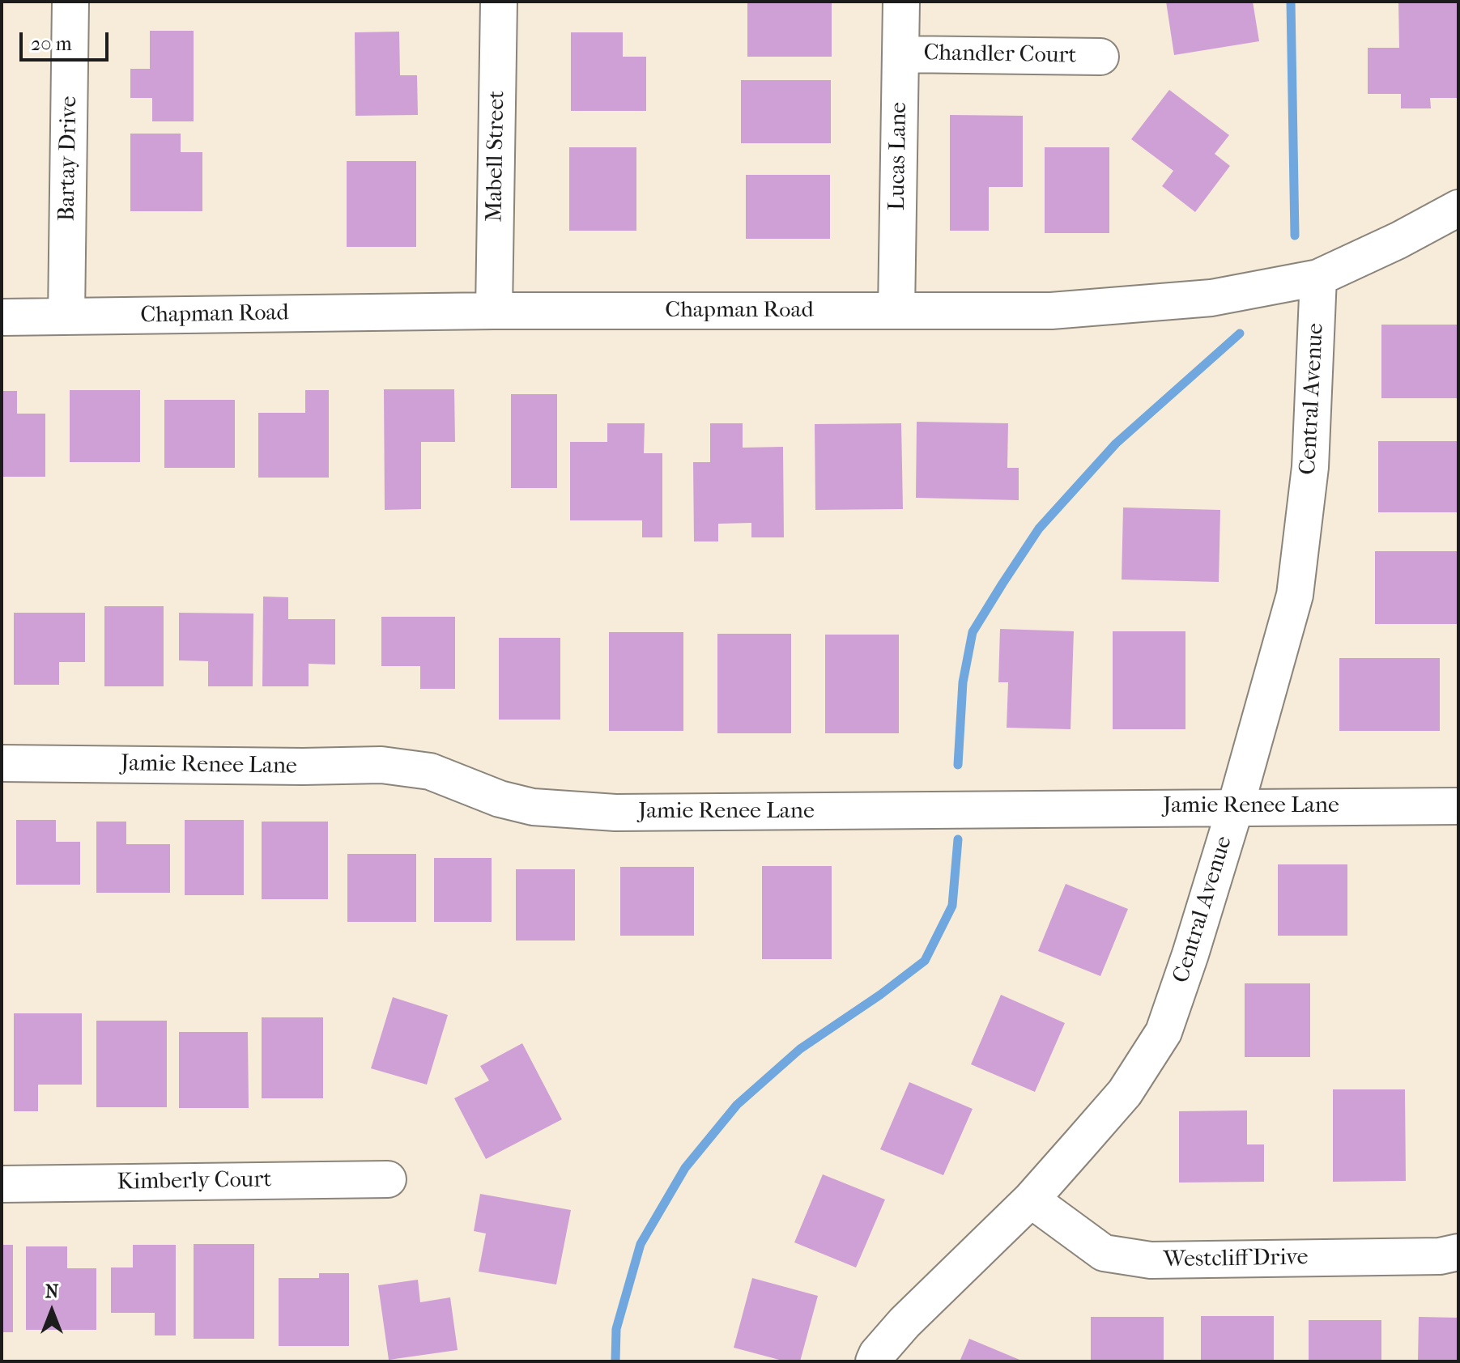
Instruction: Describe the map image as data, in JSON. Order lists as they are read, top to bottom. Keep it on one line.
{"streets":{"street":["Chandler Court","Mabell Street","Lucas Lane","Bartay Drive","Chapman Road","Central Avenue","Jamie Renee Lane","Kimberly Court","Westcliff Drive"]},"crossings":[["Chandler Court","Lucas Lane"],["Mabell Street","Chapman Road"],["Lucas Lane","Chapman Road"],["Bartay Drive","Chapman Road"],["Chapman Road","Central Avenue"],["Central Avenue","Jamie Renee Lane"],["Central Avenue","Westcliff Drive"]],"scale_bar":"20 m","north":"top"}
